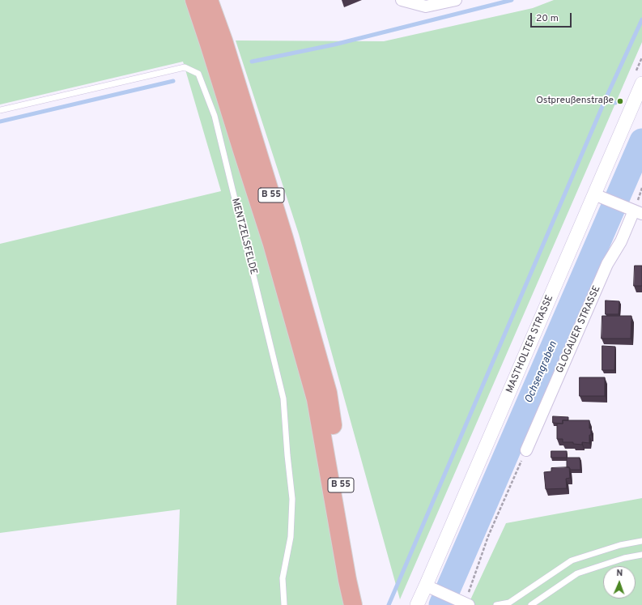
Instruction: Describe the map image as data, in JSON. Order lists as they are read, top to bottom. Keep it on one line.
{"streets":{"main road":["B 55"],"street":["GLOGAUER STRASSE","MASTHOLTER STRASSE"],"lane":["MENTZELSFELDE"]},"water":["Ochsengraben"],"places":["Ostpreußenstraße"],"scale_bar":"20 m","north":"top"}
